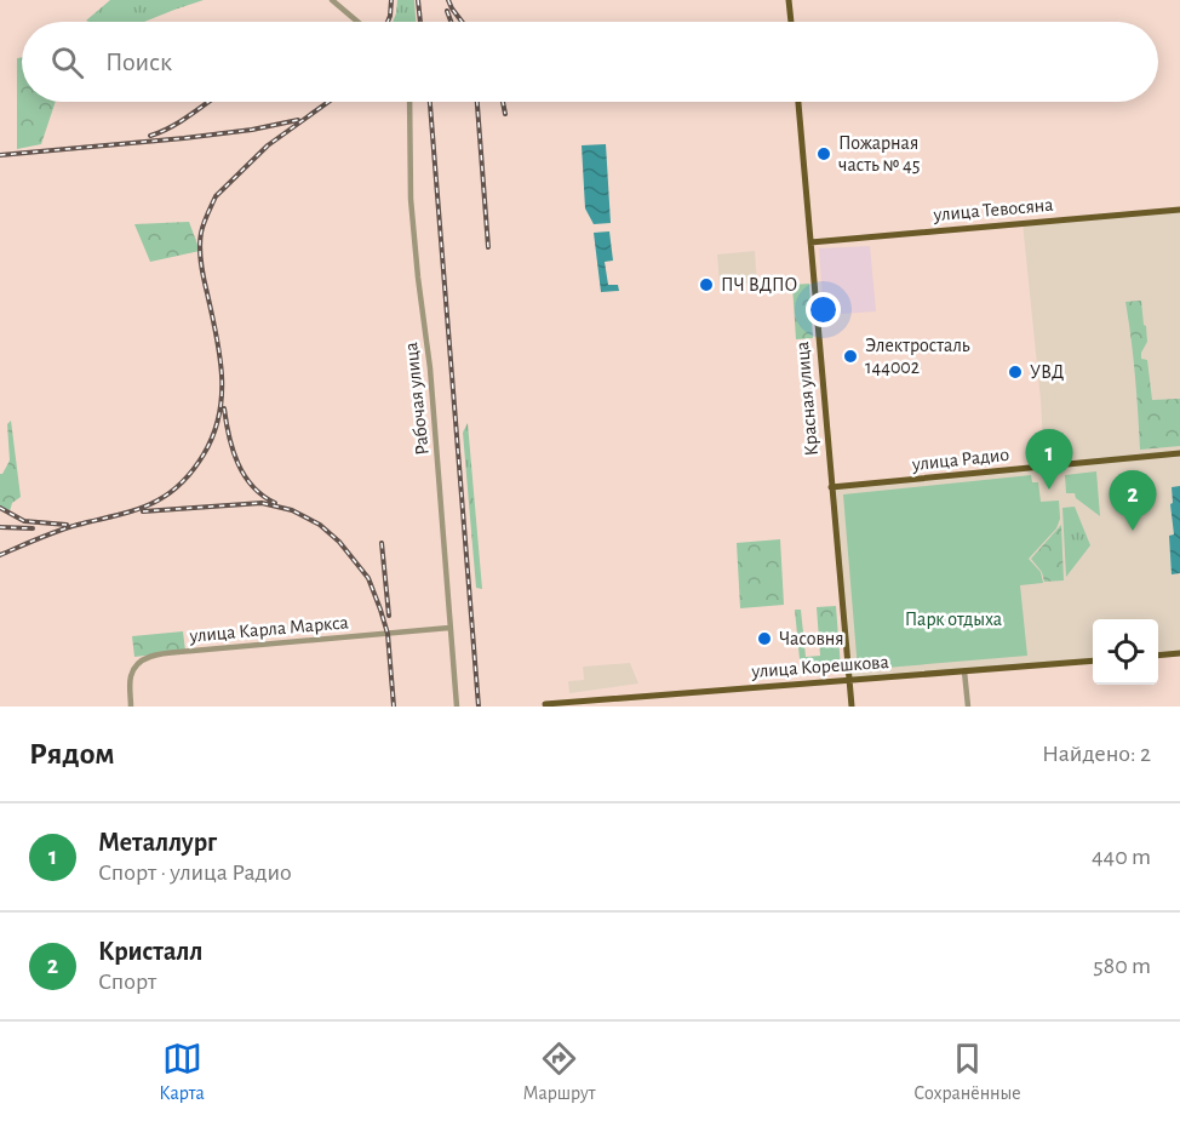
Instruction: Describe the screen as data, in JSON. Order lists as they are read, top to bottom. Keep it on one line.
{"streets":{"main road":["улица Тевосяна","Красная улица","улица Радио","улица Корешкова"],"street":["Рабочая улица","улица Карла Маркса"]},"crossings":[["улица Тевосяна","Красная улица"],["Рабочая улица","улица Карла Маркса"],["Красная улица","улица Радио"],["Красная улица","улица Корешкова"]],"parks":["Парк отдыха"],"places":["Пожарная часть № 45","ПЧ ВДПО","Электросталь 144002","УВД","Часовня"],"page":{"search":"Поиск","pins":["1","2"],"heading":["Рядом","Найдено: 2"],"list":[{"mark":"1","name":"Металлург","note":"Спорт · улица Радио","value":"440 m"},{"mark":"2","name":"Кристалл","note":"Спорт","value":"580 m"}],"nav":["Карта","Маршрут","Сохранённые"]}}
